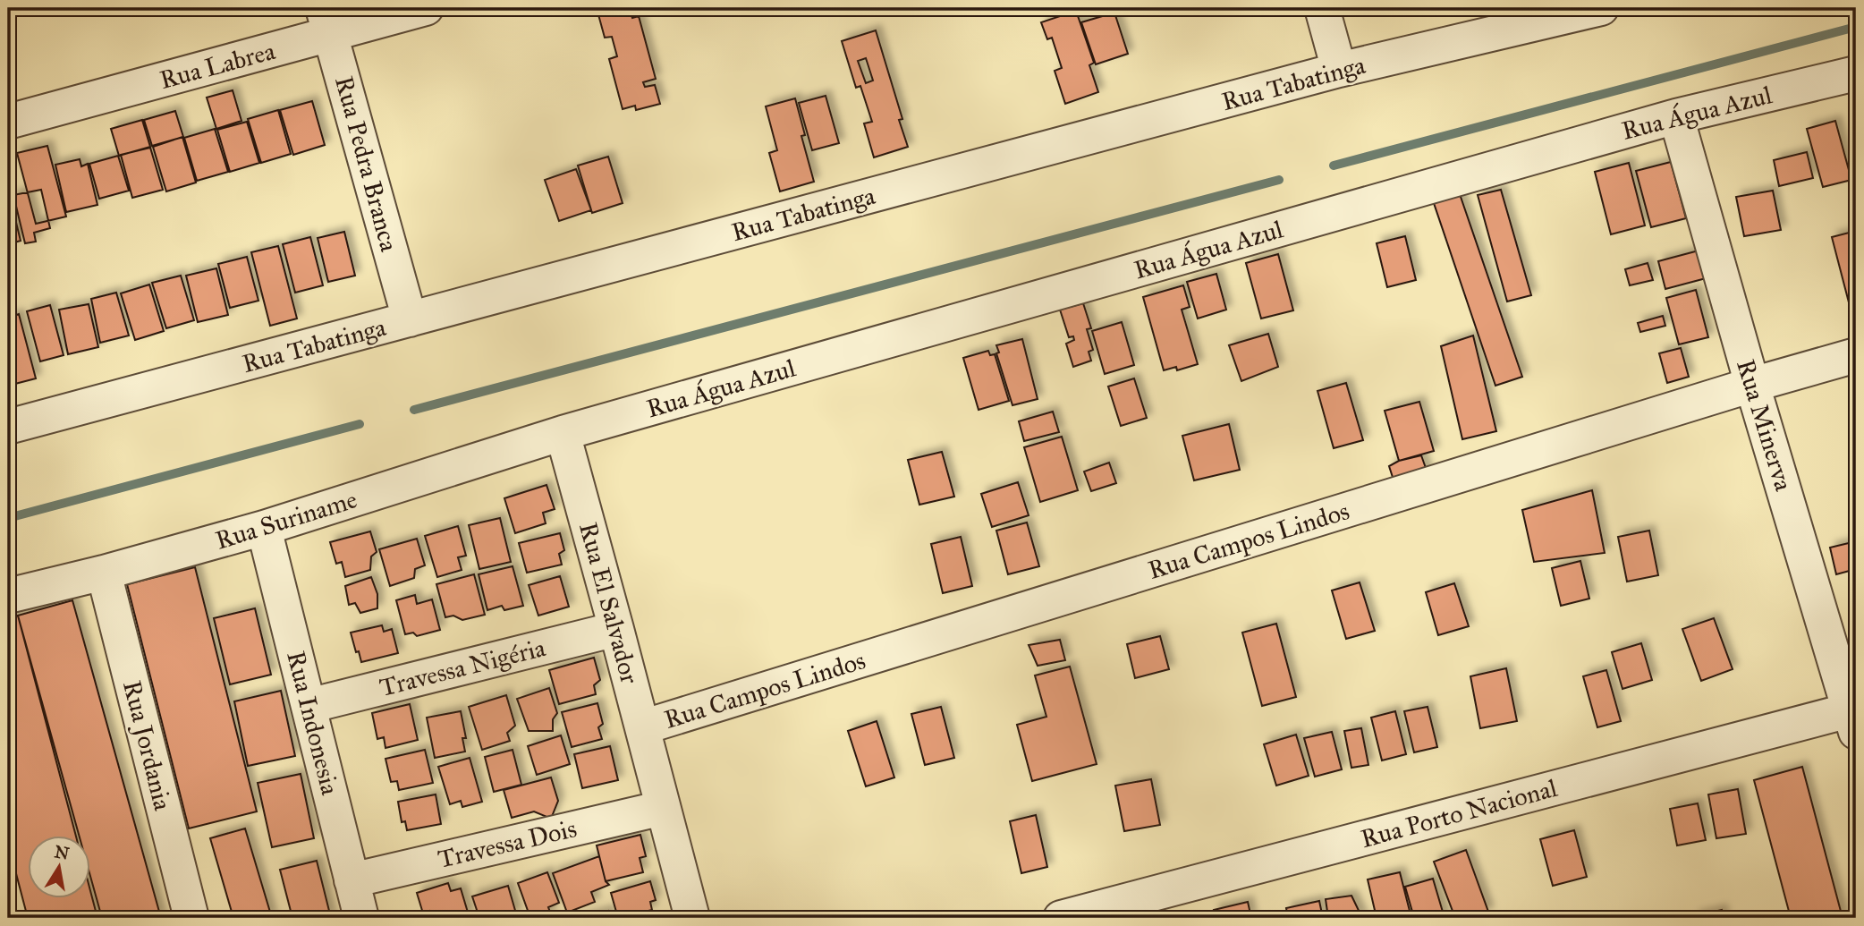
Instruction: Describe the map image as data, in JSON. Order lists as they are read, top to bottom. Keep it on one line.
{"streets":{"street":["Rua Labrea","Rua Tabatinga","Rua Água Azul","Rua Pedra Branca","Rua Minerva","Rua Suriname","Rua Campos Lindos","Rua El Salvador","Travessa Nigéria","Rua Indonesia","Rua Jordania","Rua Porto Nacional","Travessa Dois"]},"crossings":[["Rua Labrea","Rua Pedra Branca"],["Rua Tabatinga","Rua Pedra Branca"],["Rua Água Azul","Rua Minerva"],["Rua Água Azul","Rua Suriname"],["Rua Água Azul","Rua El Salvador"],["Rua Minerva","Rua Campos Lindos"],["Rua Minerva","Rua Porto Nacional"],["Rua Suriname","Rua El Salvador"],["Rua Suriname","Rua Indonesia"],["Rua Suriname","Rua Jordania"],["Rua Campos Lindos","Rua El Salvador"],["Rua El Salvador","Travessa Nigéria"],["Rua El Salvador","Travessa Dois"],["Travessa Nigéria","Rua Indonesia"],["Rua Indonesia","Travessa Dois"]],"north":"top"}
